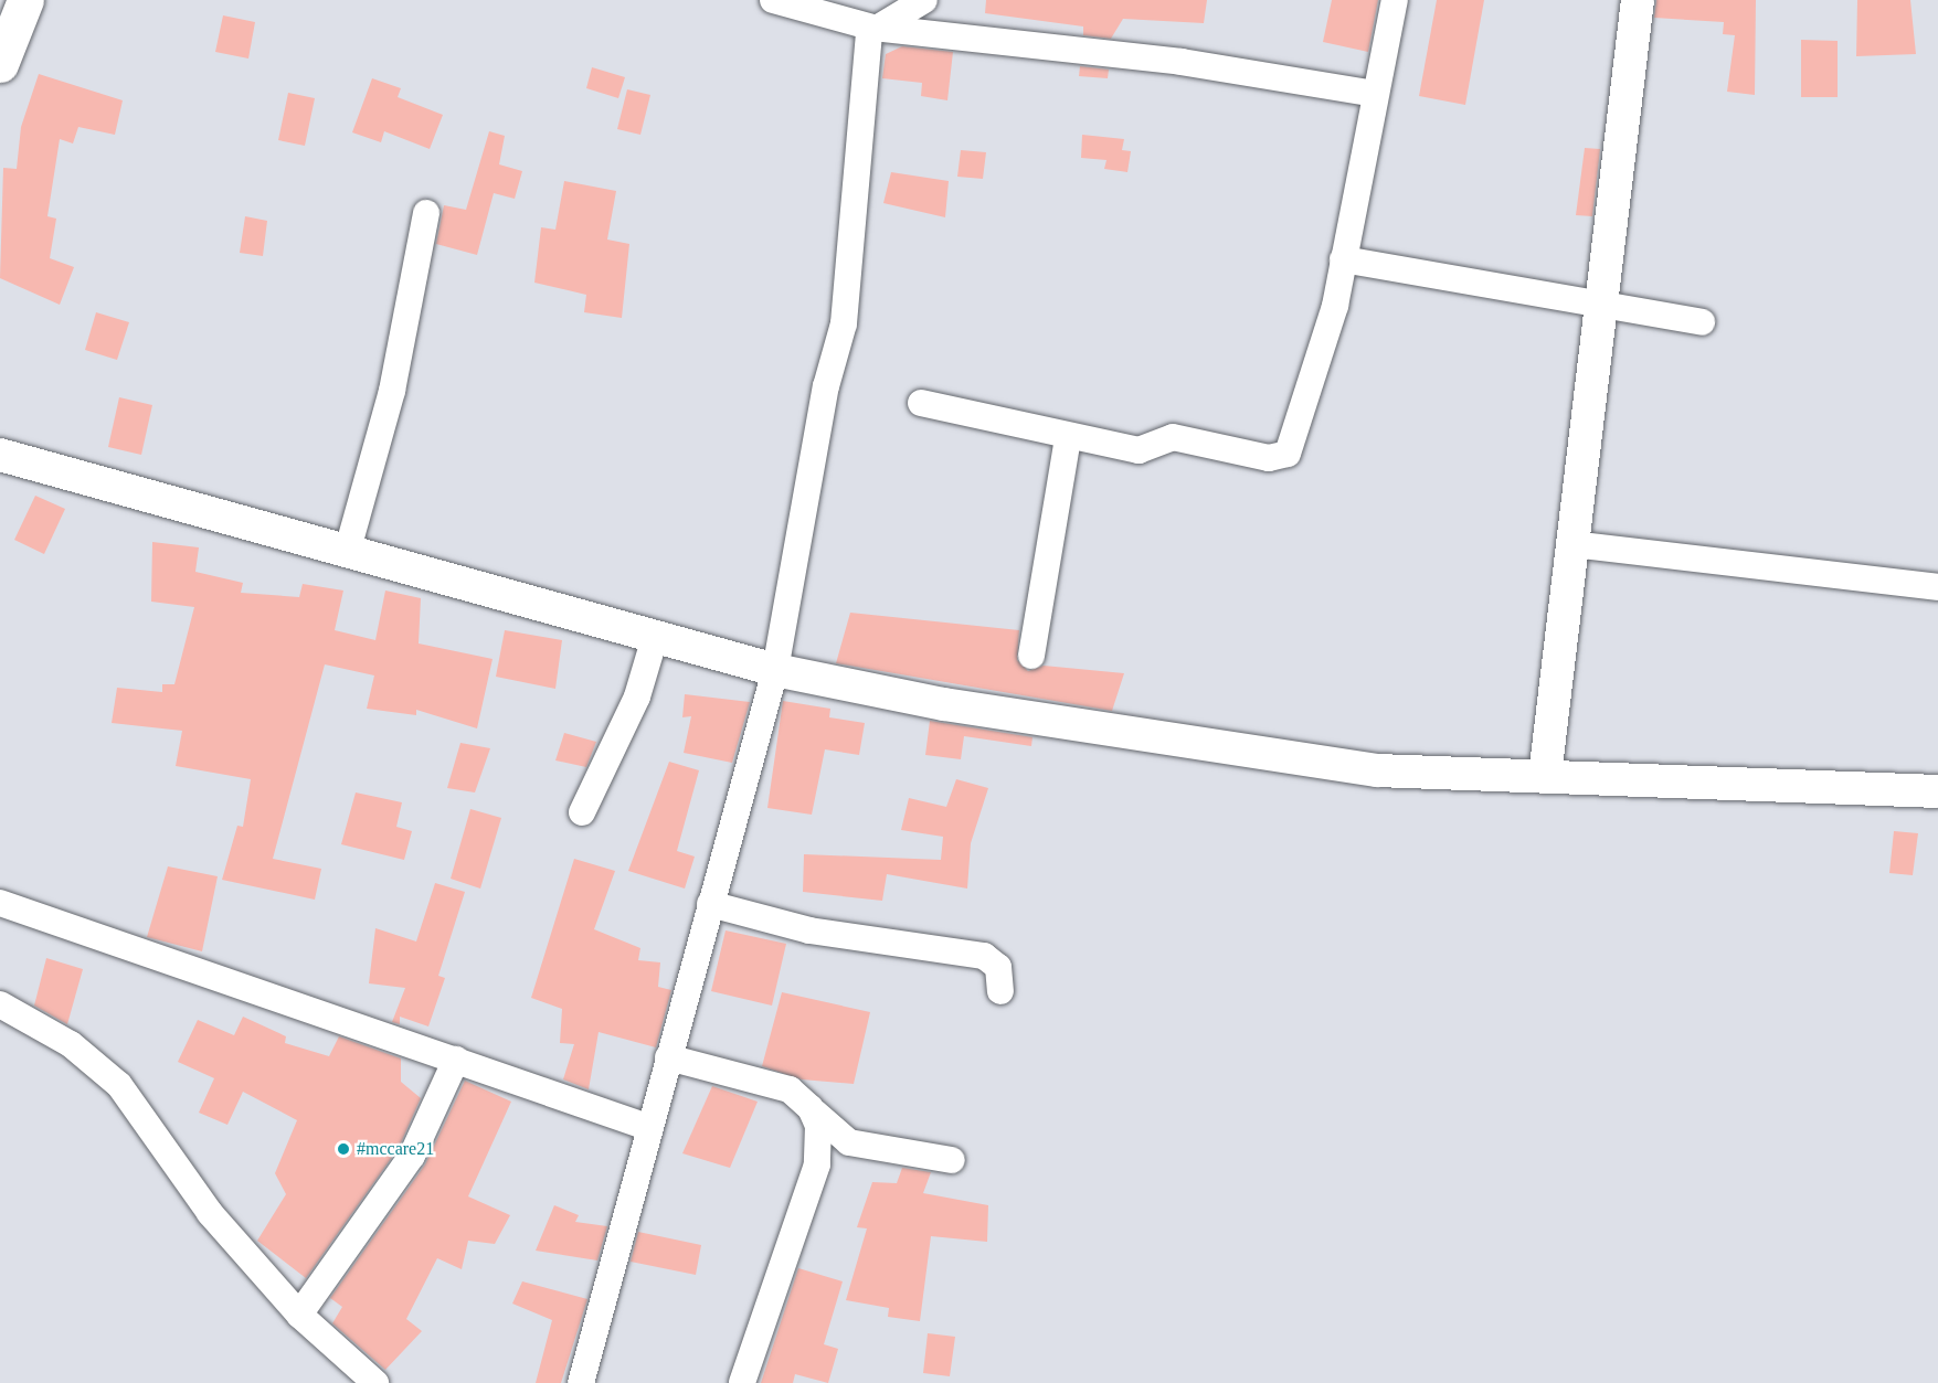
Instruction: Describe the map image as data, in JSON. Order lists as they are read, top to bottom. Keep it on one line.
{"places":["#mccare21"]}
